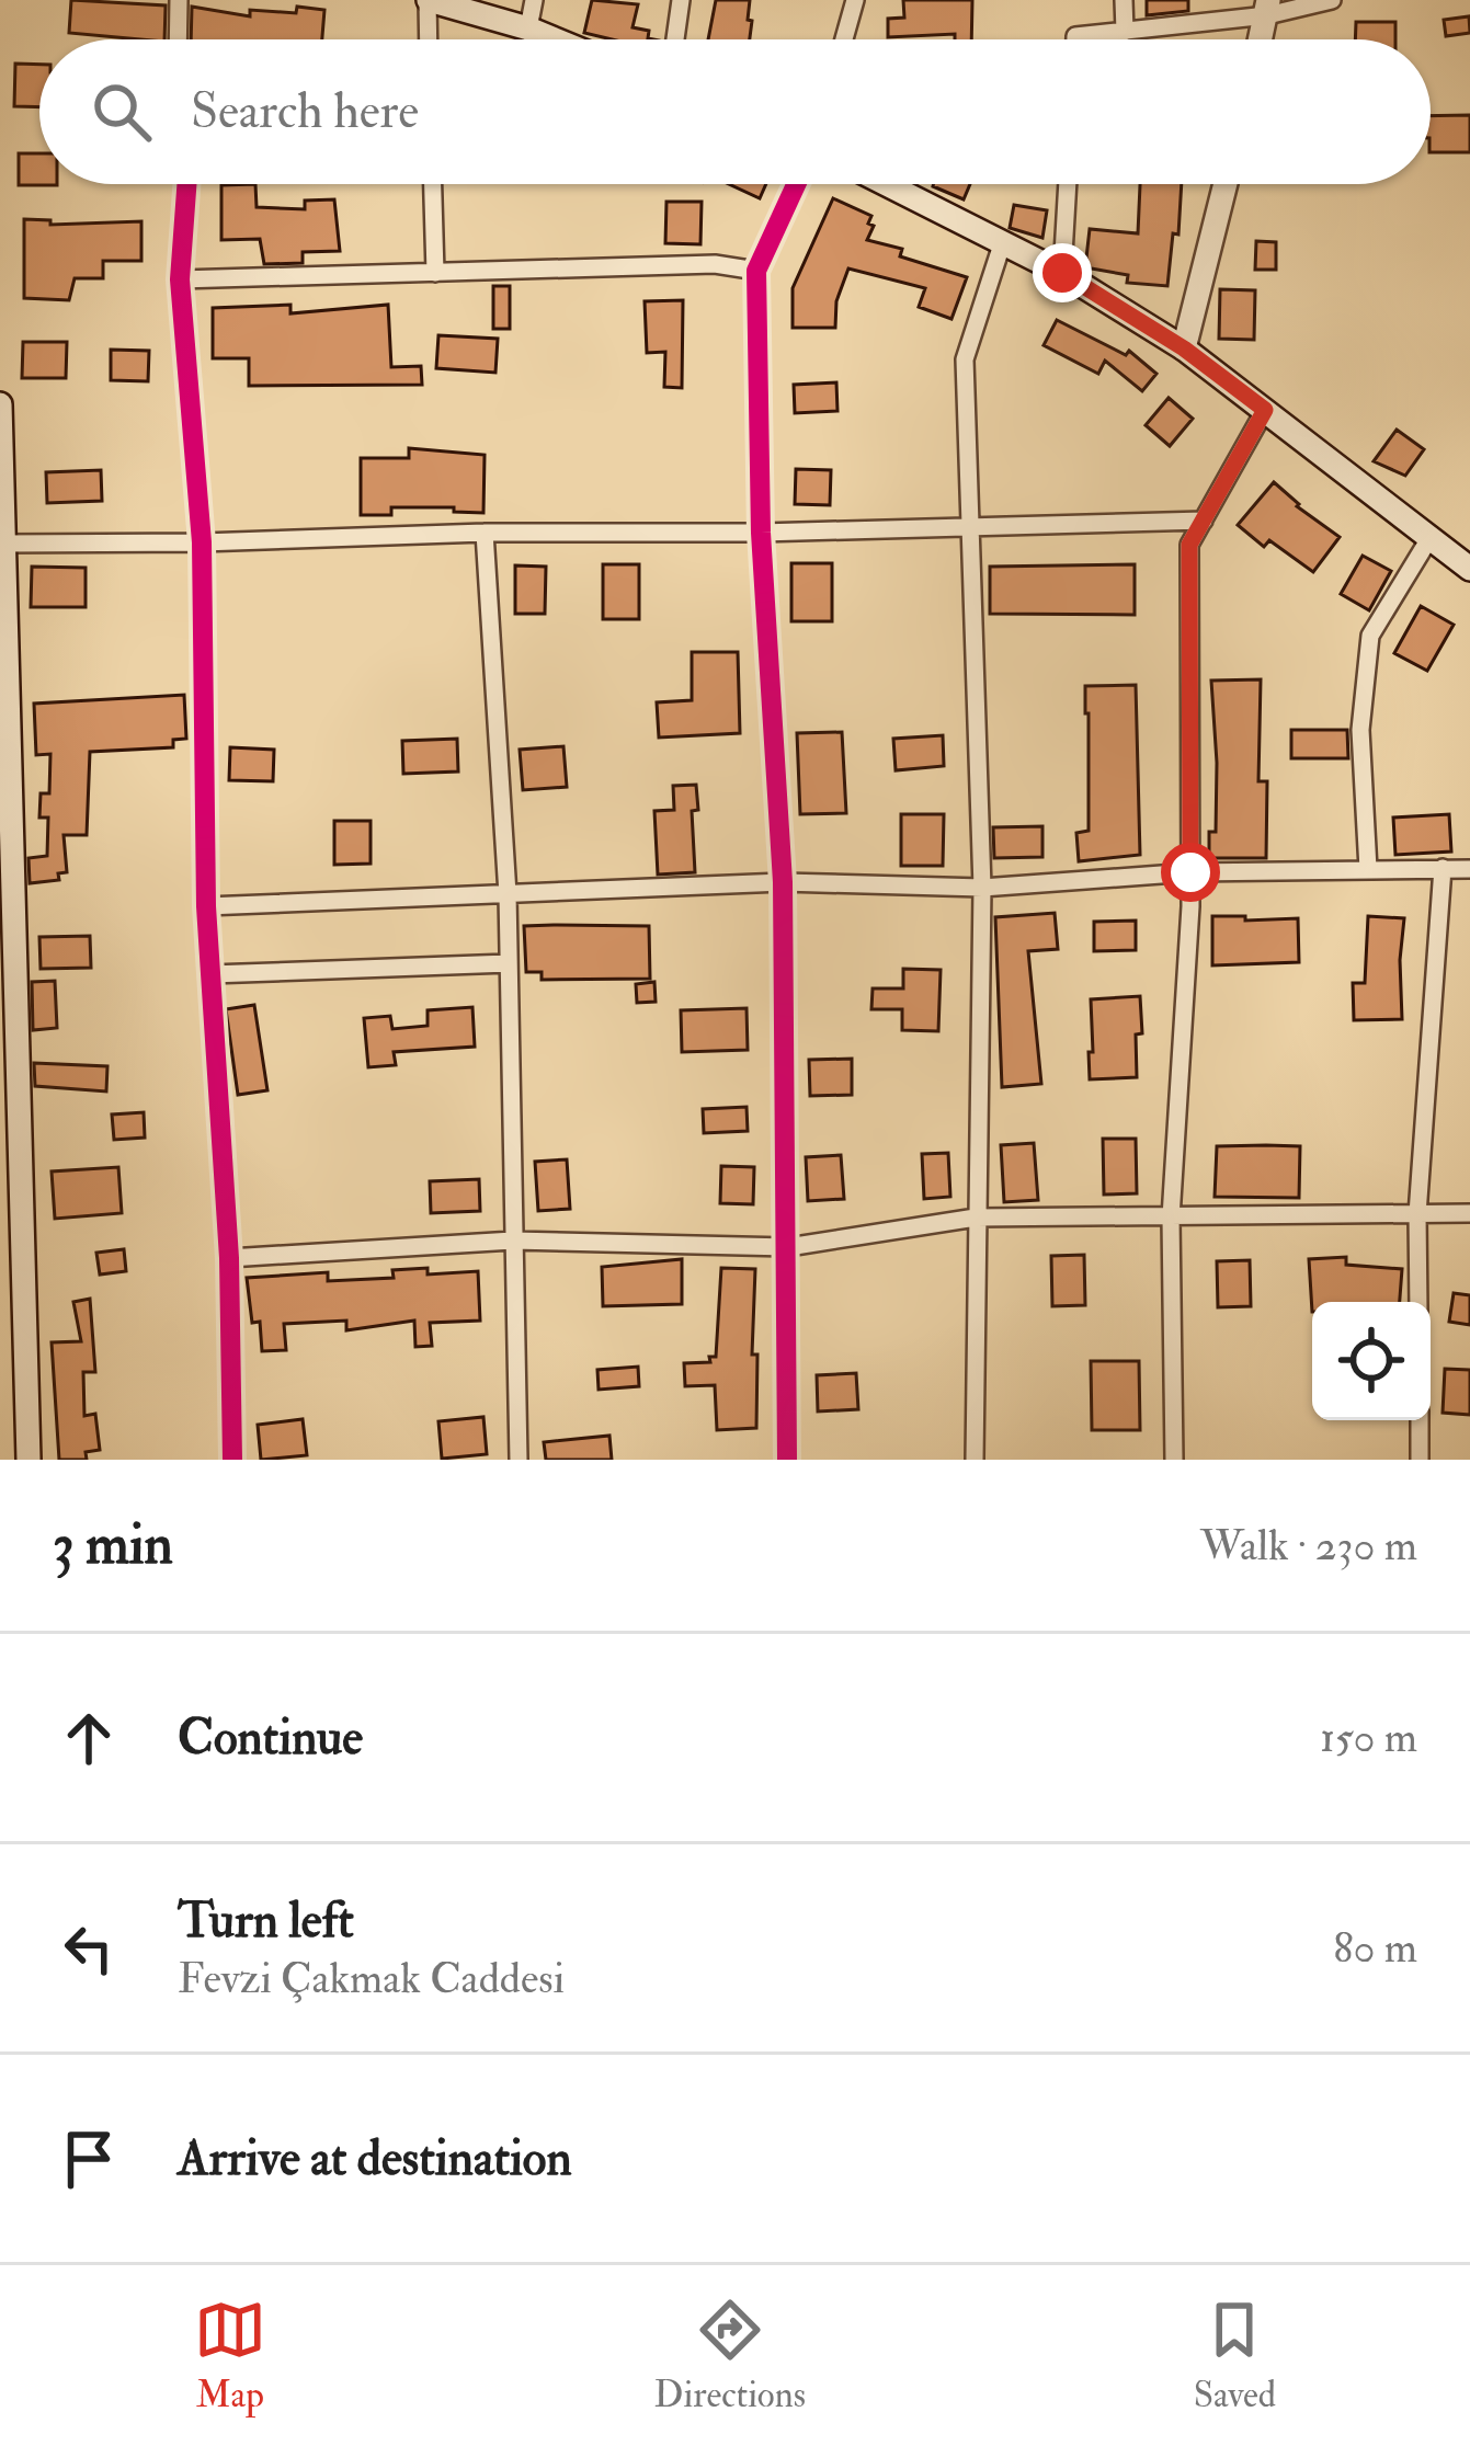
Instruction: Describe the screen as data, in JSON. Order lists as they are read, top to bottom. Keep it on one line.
{"page":{"search":"Search here","heading":["3 min","Walk · 230 m"],"list":[["Continue","150 m"],["Turn left","Fevzi Çakmak Caddesi","80 m"],"Arrive at destination"],"nav":["Map","Directions","Saved"]}}
